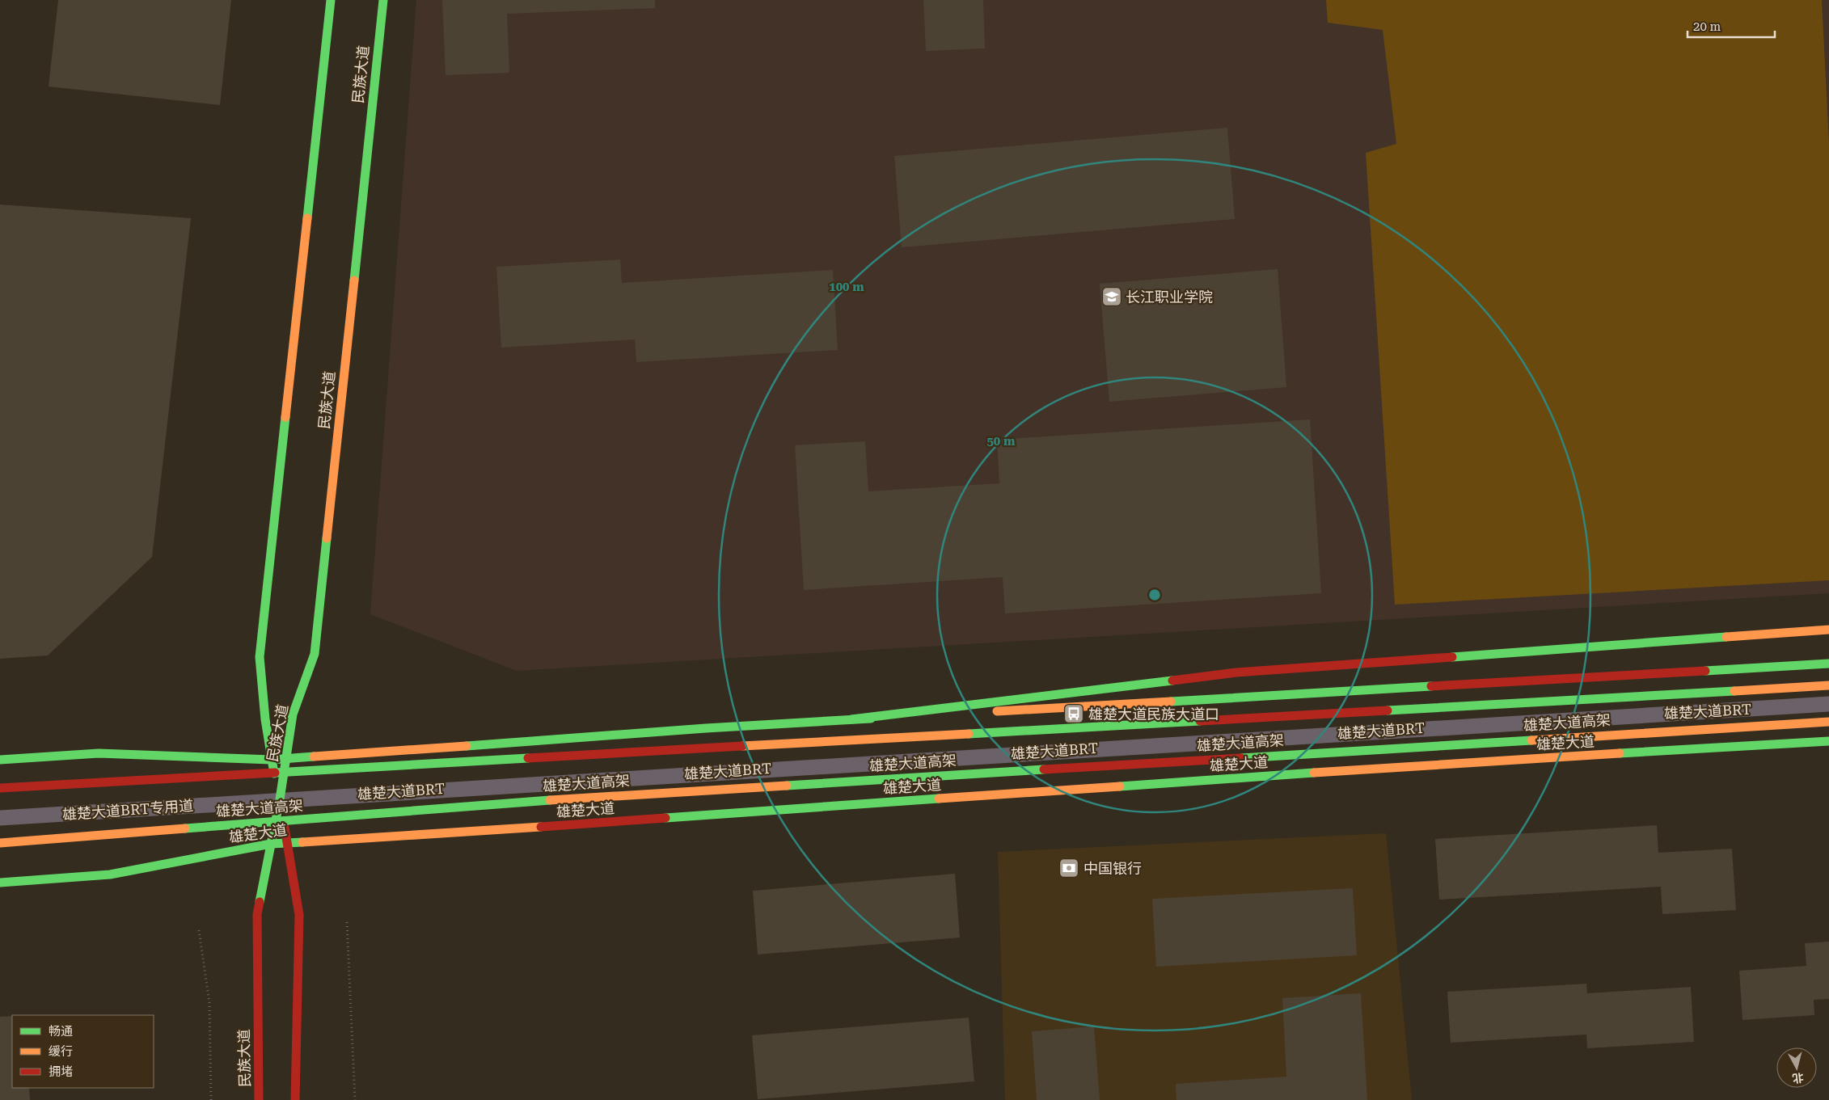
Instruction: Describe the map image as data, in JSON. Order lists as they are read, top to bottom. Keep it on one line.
{"streets":{"main road":["民族大道","雄楚大道高架","雄楚大道"],"lane":["雄楚大道BRT","雄楚大道BRT专用道"]},"crossings":[["民族大道","雄楚大道BRT"],["民族大道","雄楚大道"],["民族大道","雄楚大道BRT专用道"],["雄楚大道BRT","雄楚大道BRT专用道"]],"places":{"school or university":["长江职业学院"],"bus stop":["雄楚大道民族大道口"],"bank":["中国银行"]},"legend":["畅通","缓行","拥堵"],"scale_bar":"20 m","north":"bottom","rings":["100 m","50 m"]}
